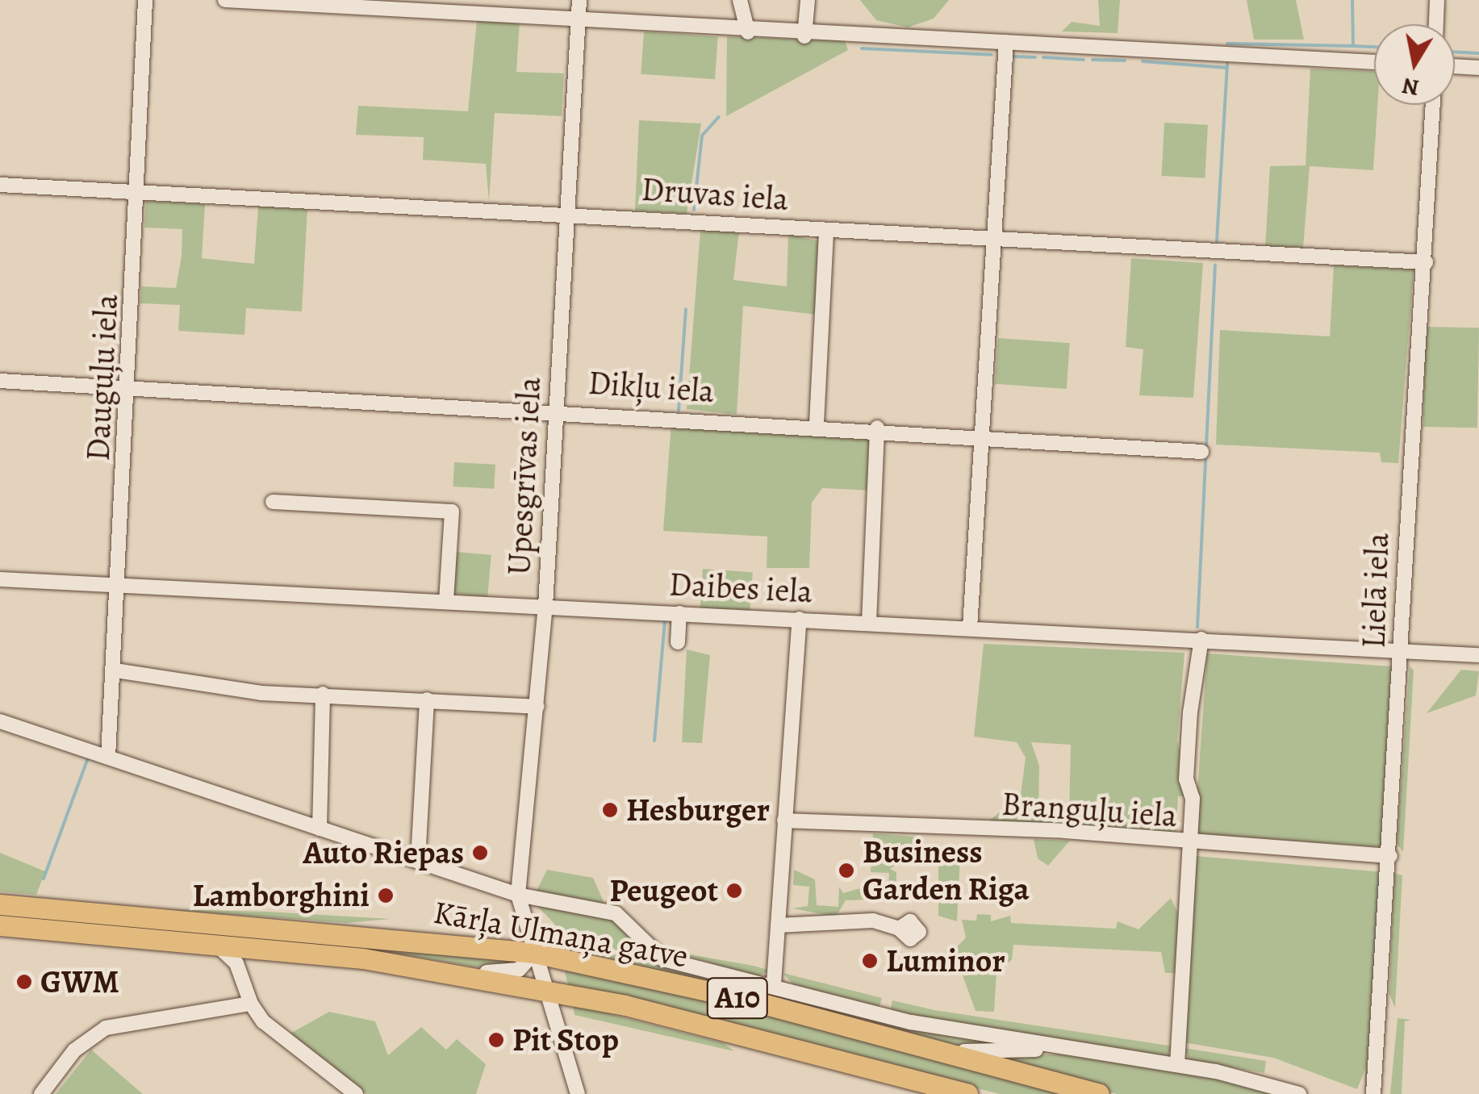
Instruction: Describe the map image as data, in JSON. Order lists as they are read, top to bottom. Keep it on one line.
{"streets":{"highway":["Kārļa Ulmaņa gatve","A10"],"street":["Druvas iela","Dauguļu iela","Dikļu iela","Upesgrīvas iela","Daibes iela","Lielā iela","Branguļu iela"]},"crossings":[["Druvas iela","Dauguļu iela"],["Druvas iela","Upesgrīvas iela"],["Druvas iela","Lielā iela"],["Dauguļu iela","Dikļu iela"],["Dauguļu iela","Daibes iela"],["Dikļu iela","Upesgrīvas iela"],["Upesgrīvas iela","Daibes iela"],["Upesgrīvas iela","Kārļa Ulmaņa gatve"],["Daibes iela","Lielā iela"],["Lielā iela","Branguļu iela"]],"places":["Hesburger","Auto Riepas","Business Garden Riga","Peugeot","Lamborghini","Luminor","GWM","Pit Stop"],"north":"bottom"}
